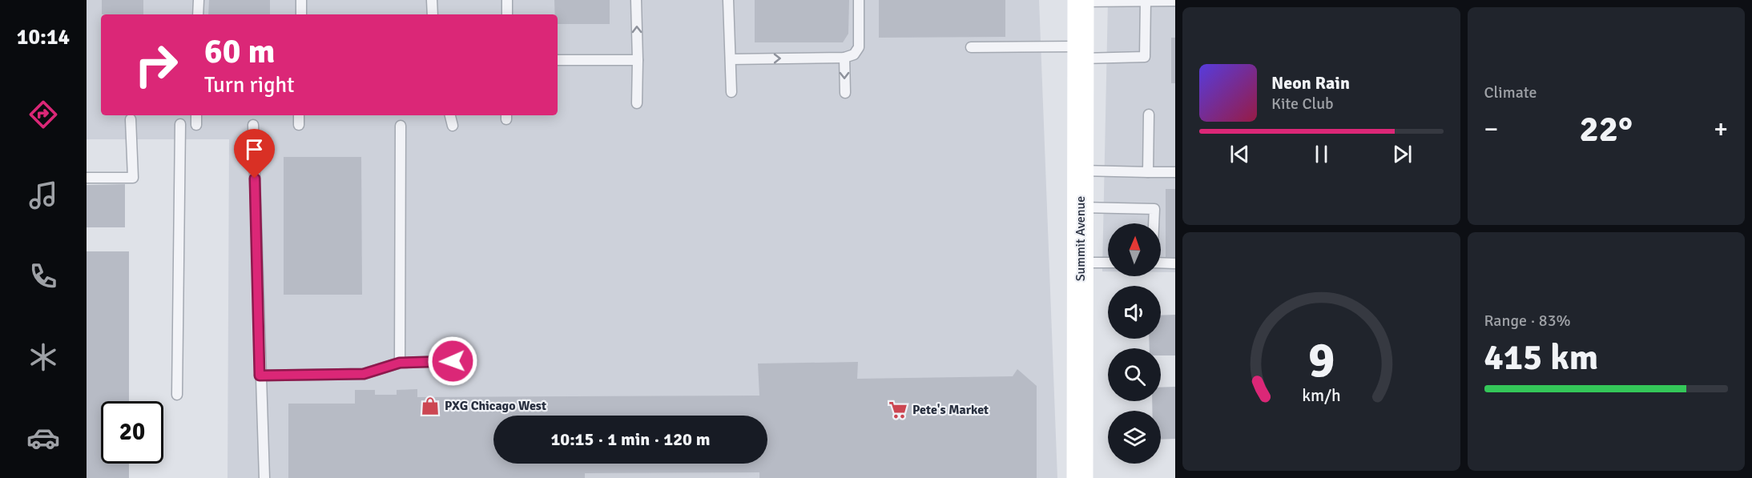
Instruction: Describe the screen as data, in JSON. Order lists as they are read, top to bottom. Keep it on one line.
{"streets":{"main road":["Summit Avenue"]},"places":{"shop":["PXG Chicago West"],"supermarket":["Pete's Market"]},"north":"top","page":{"tabs":"10:14","tile":["Climate",["Range · 83%","415 km"]],"turn":["60 m","Turn right"],"song":["Neon Rain","Kite Club"],"heat":["−","22°","+"],"limit":"20","trip":"10:15 · 1 min · 120 m","gauge":["9","km/h"]}}
